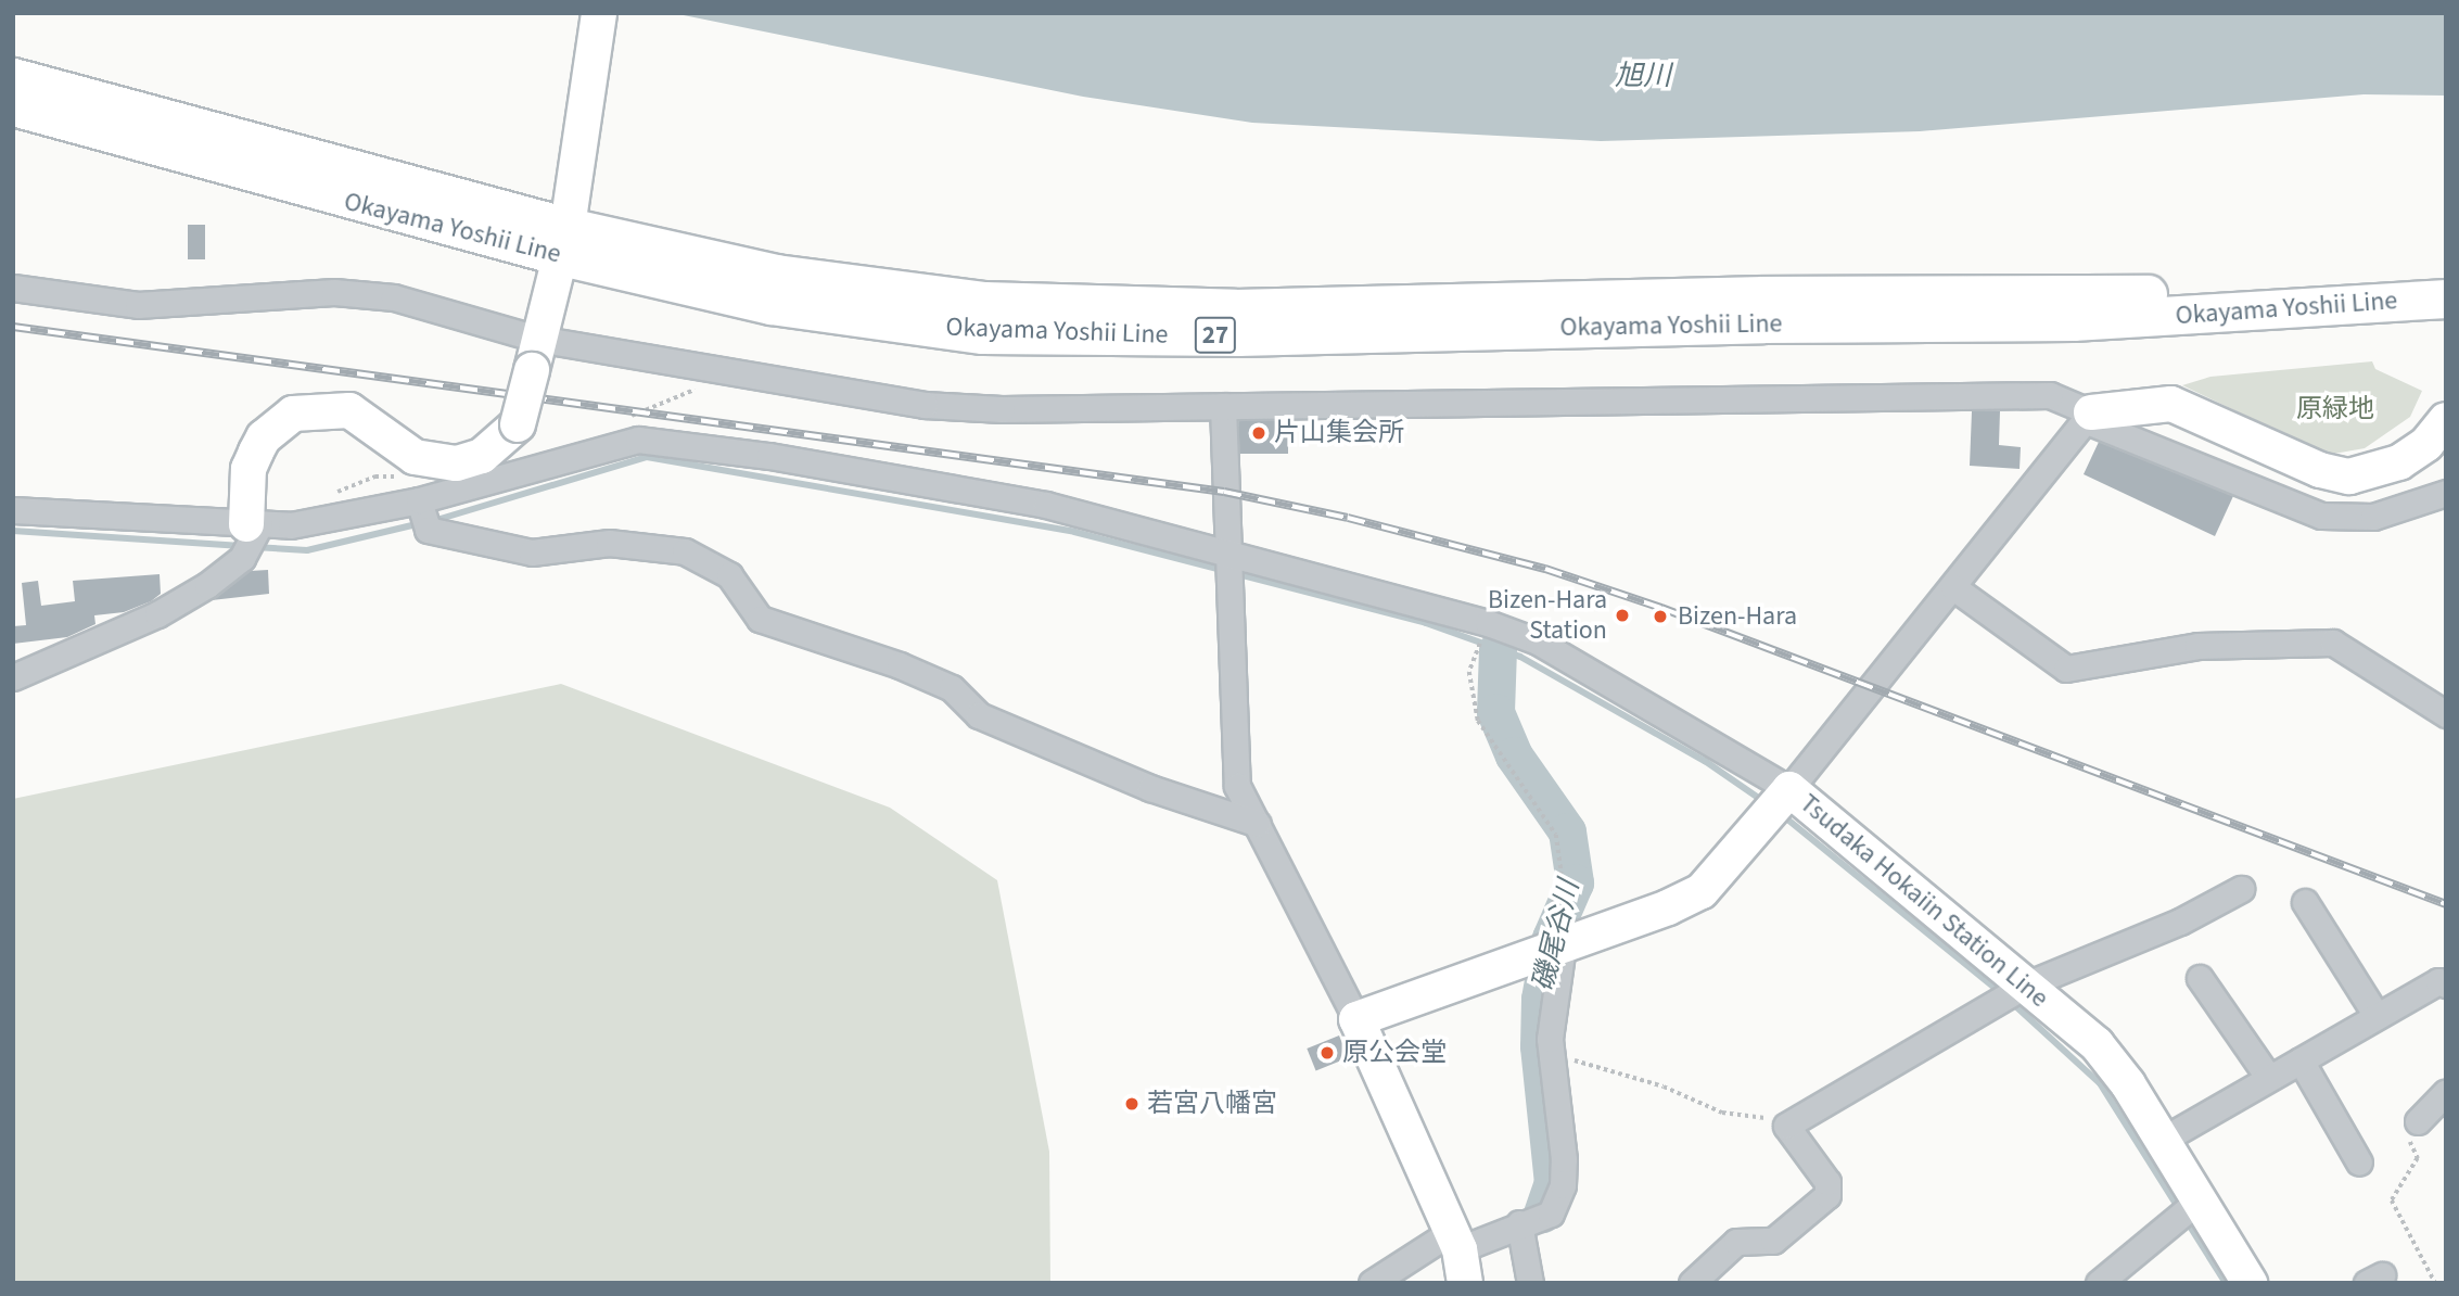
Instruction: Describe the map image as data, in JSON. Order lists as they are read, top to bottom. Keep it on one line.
{"streets":{"main road":["Okayama Yoshii Line","27","Tsudaka Hokaiin Station Line"]},"water":["旭川","磯尾谷川"],"parks":["原緑地"],"places":["片山集会所","Bizen-Hara Station","Bizen-Hara","原公会堂","若宮八幡宮"]}
